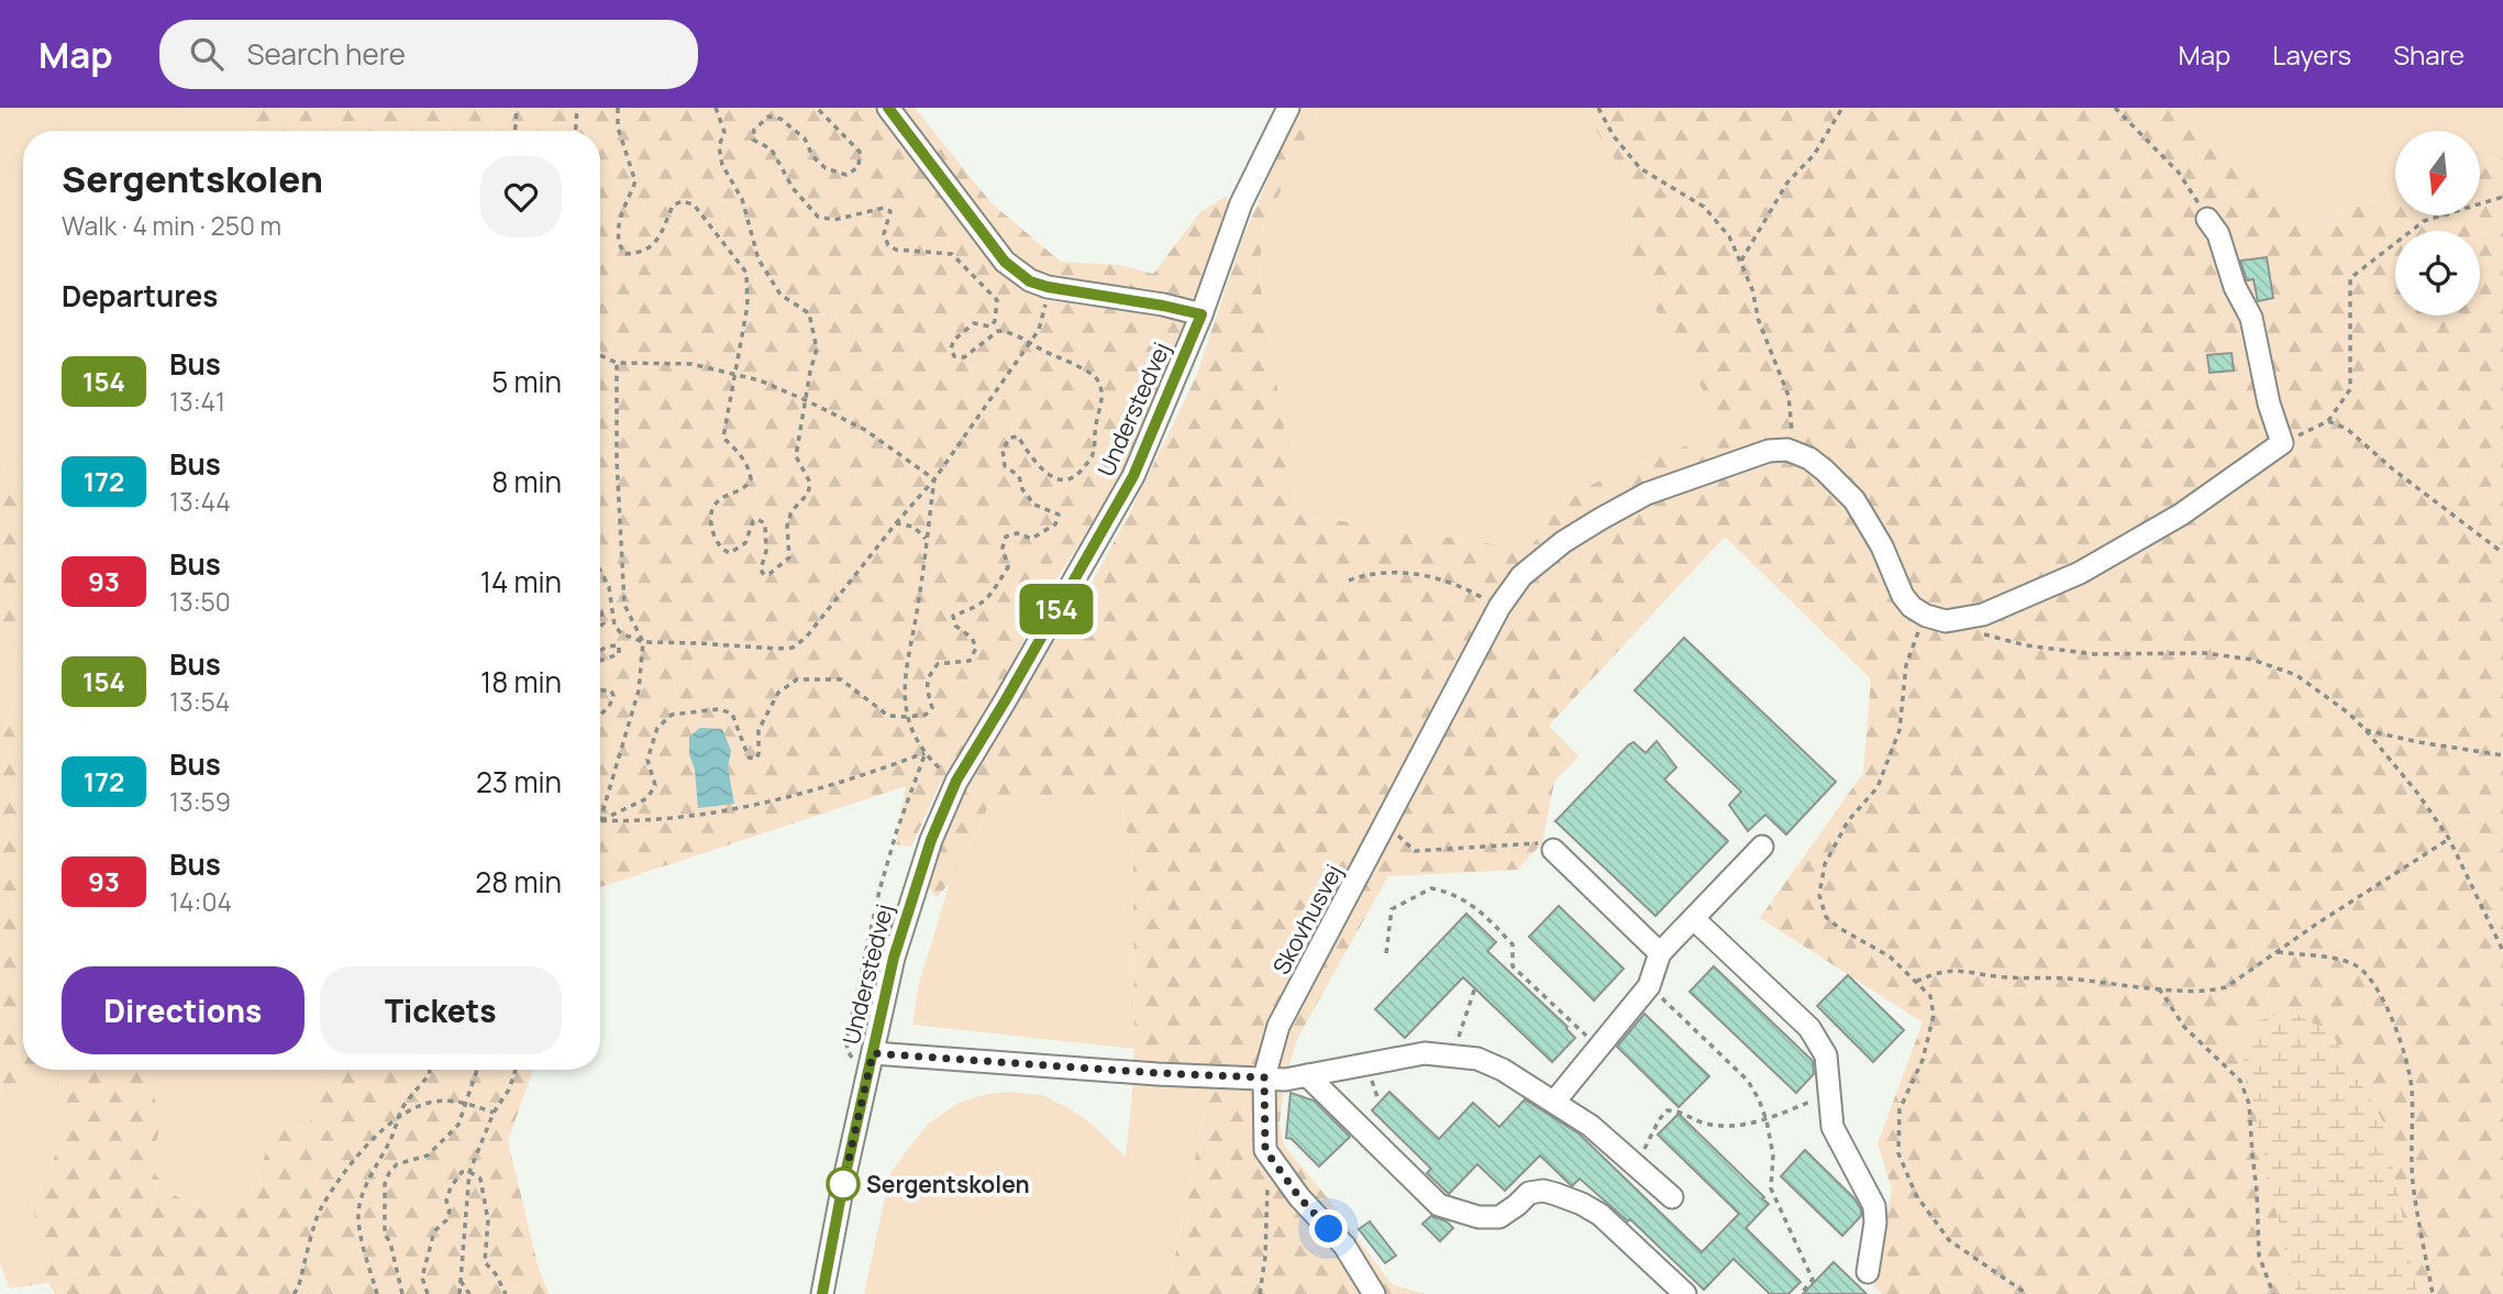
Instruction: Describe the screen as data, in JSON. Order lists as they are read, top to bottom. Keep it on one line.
{"streets":{"street":["Understedvej","Skovhusvej"]},"places":["Sergentskolen"],"lines":["bus line 154"],"north":"bottom","page":{"header":"Map","search":"Search here","nav":["Map","Layers","Share"],"on_map":"154","heading":[["Sergentskolen","Walk · 4 min · 250 m"],"Departures"],"list":[{"mark":"154","name":"Bus","note":"13:41","value":"5 min"},{"mark":"172","name":"Bus","note":"13:44","value":"8 min"},{"mark":"93","name":"Bus","note":"13:50","value":"14 min"},{"mark":"154","name":"Bus","note":"13:54","value":"18 min"},{"mark":"172","name":"Bus","note":"13:59","value":"23 min"},{"mark":"93","name":"Bus","note":"14:04","value":"28 min"}],"buttons":["Directions","Tickets"]}}
